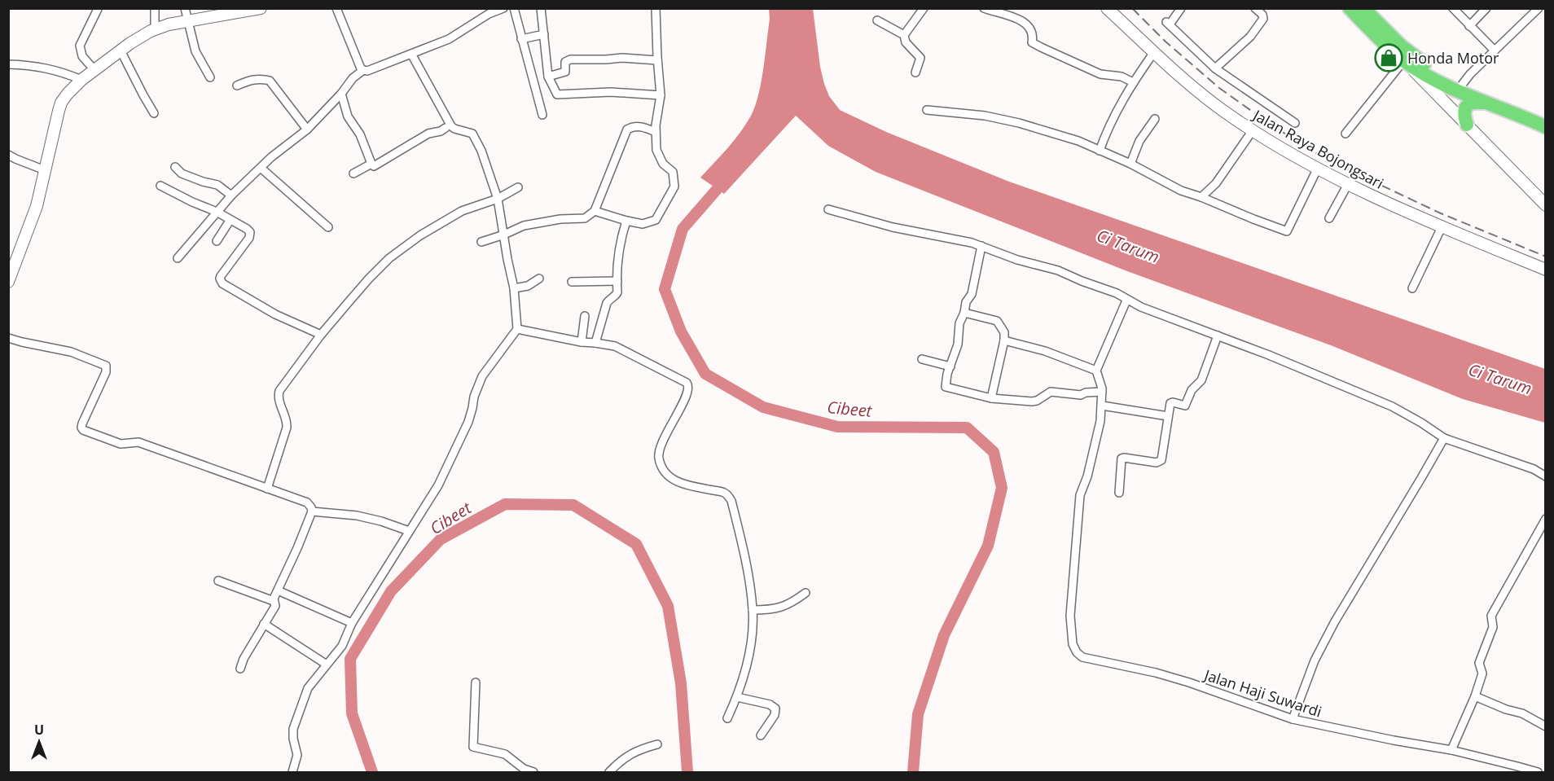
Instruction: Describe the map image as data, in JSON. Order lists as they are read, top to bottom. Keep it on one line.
{"streets":{"street":["Jalan Raya Bojongsari","Jalan Haji Suwardi"]},"water":["Ci Tarum","Cibeet"],"places":{"shop":["Honda Motor"]},"north":"top"}
